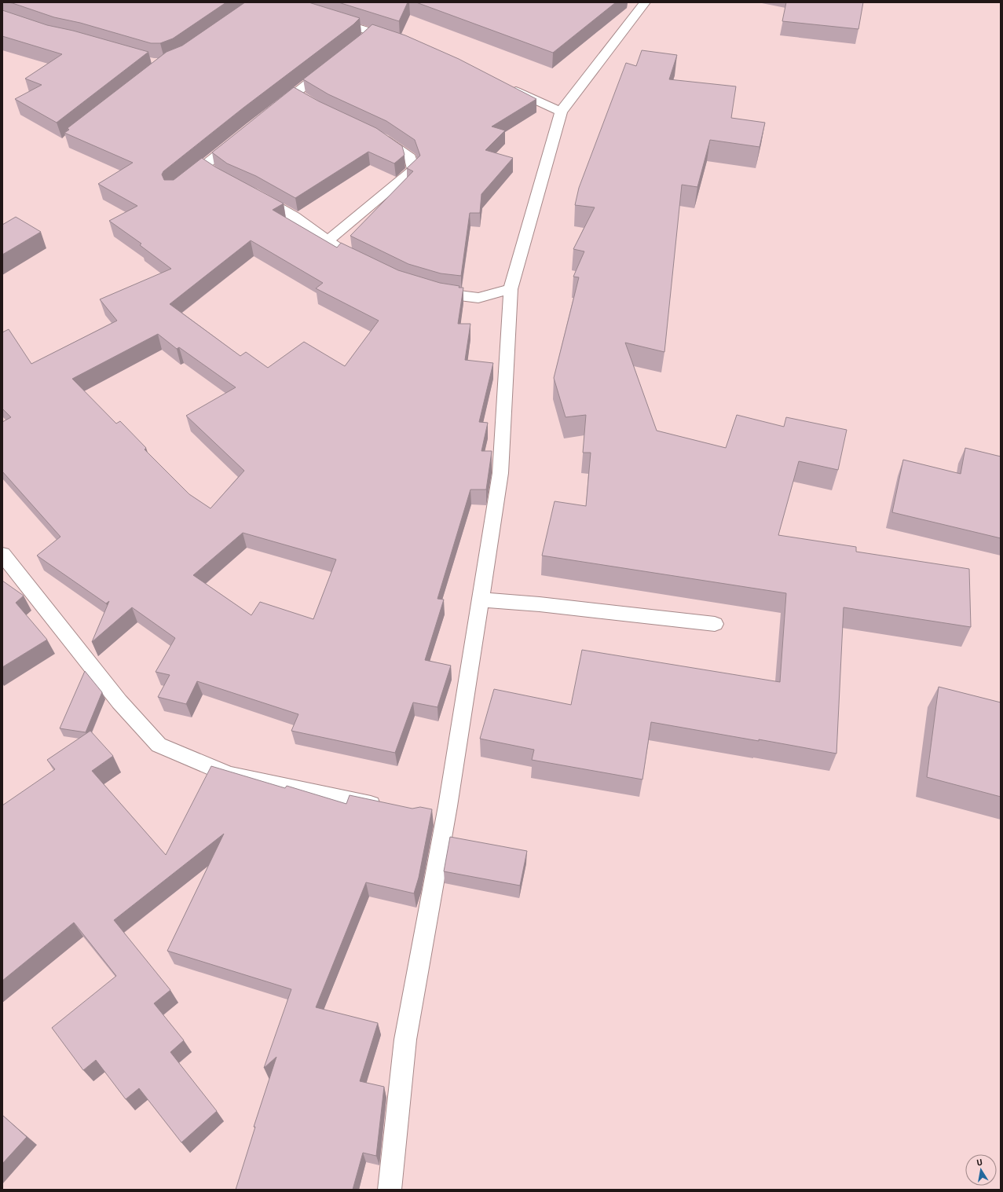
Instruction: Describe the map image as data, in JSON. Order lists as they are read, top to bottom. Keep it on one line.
{"north":"top"}
